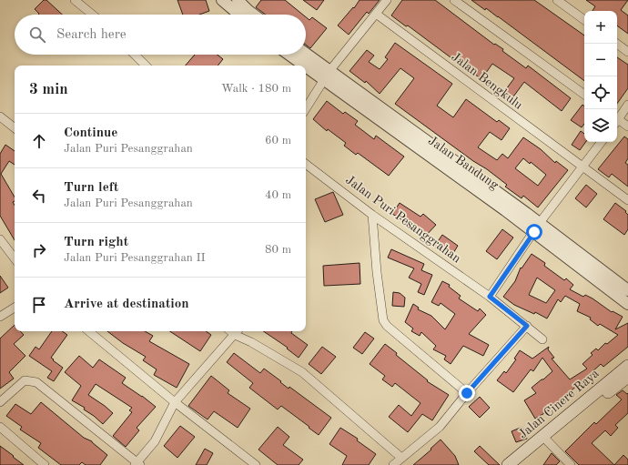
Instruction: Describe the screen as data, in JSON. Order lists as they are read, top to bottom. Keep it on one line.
{"streets":{"main road":["Jalan Cinere Raya"],"street":["Jalan Bengkulu","Jalan Bandung","Jalan Puri Pesanggrahan"]},"page":{"map_buttons":["+","−"],"search":"Search here","heading":["3 min","Walk · 180 m"],"list":[["Continue","Jalan Puri Pesanggrahan","60 m"],["Turn left","Jalan Puri Pesanggrahan","40 m"],["Turn right","Jalan Puri Pesanggrahan II","80 m"],"Arrive at destination"]}}
